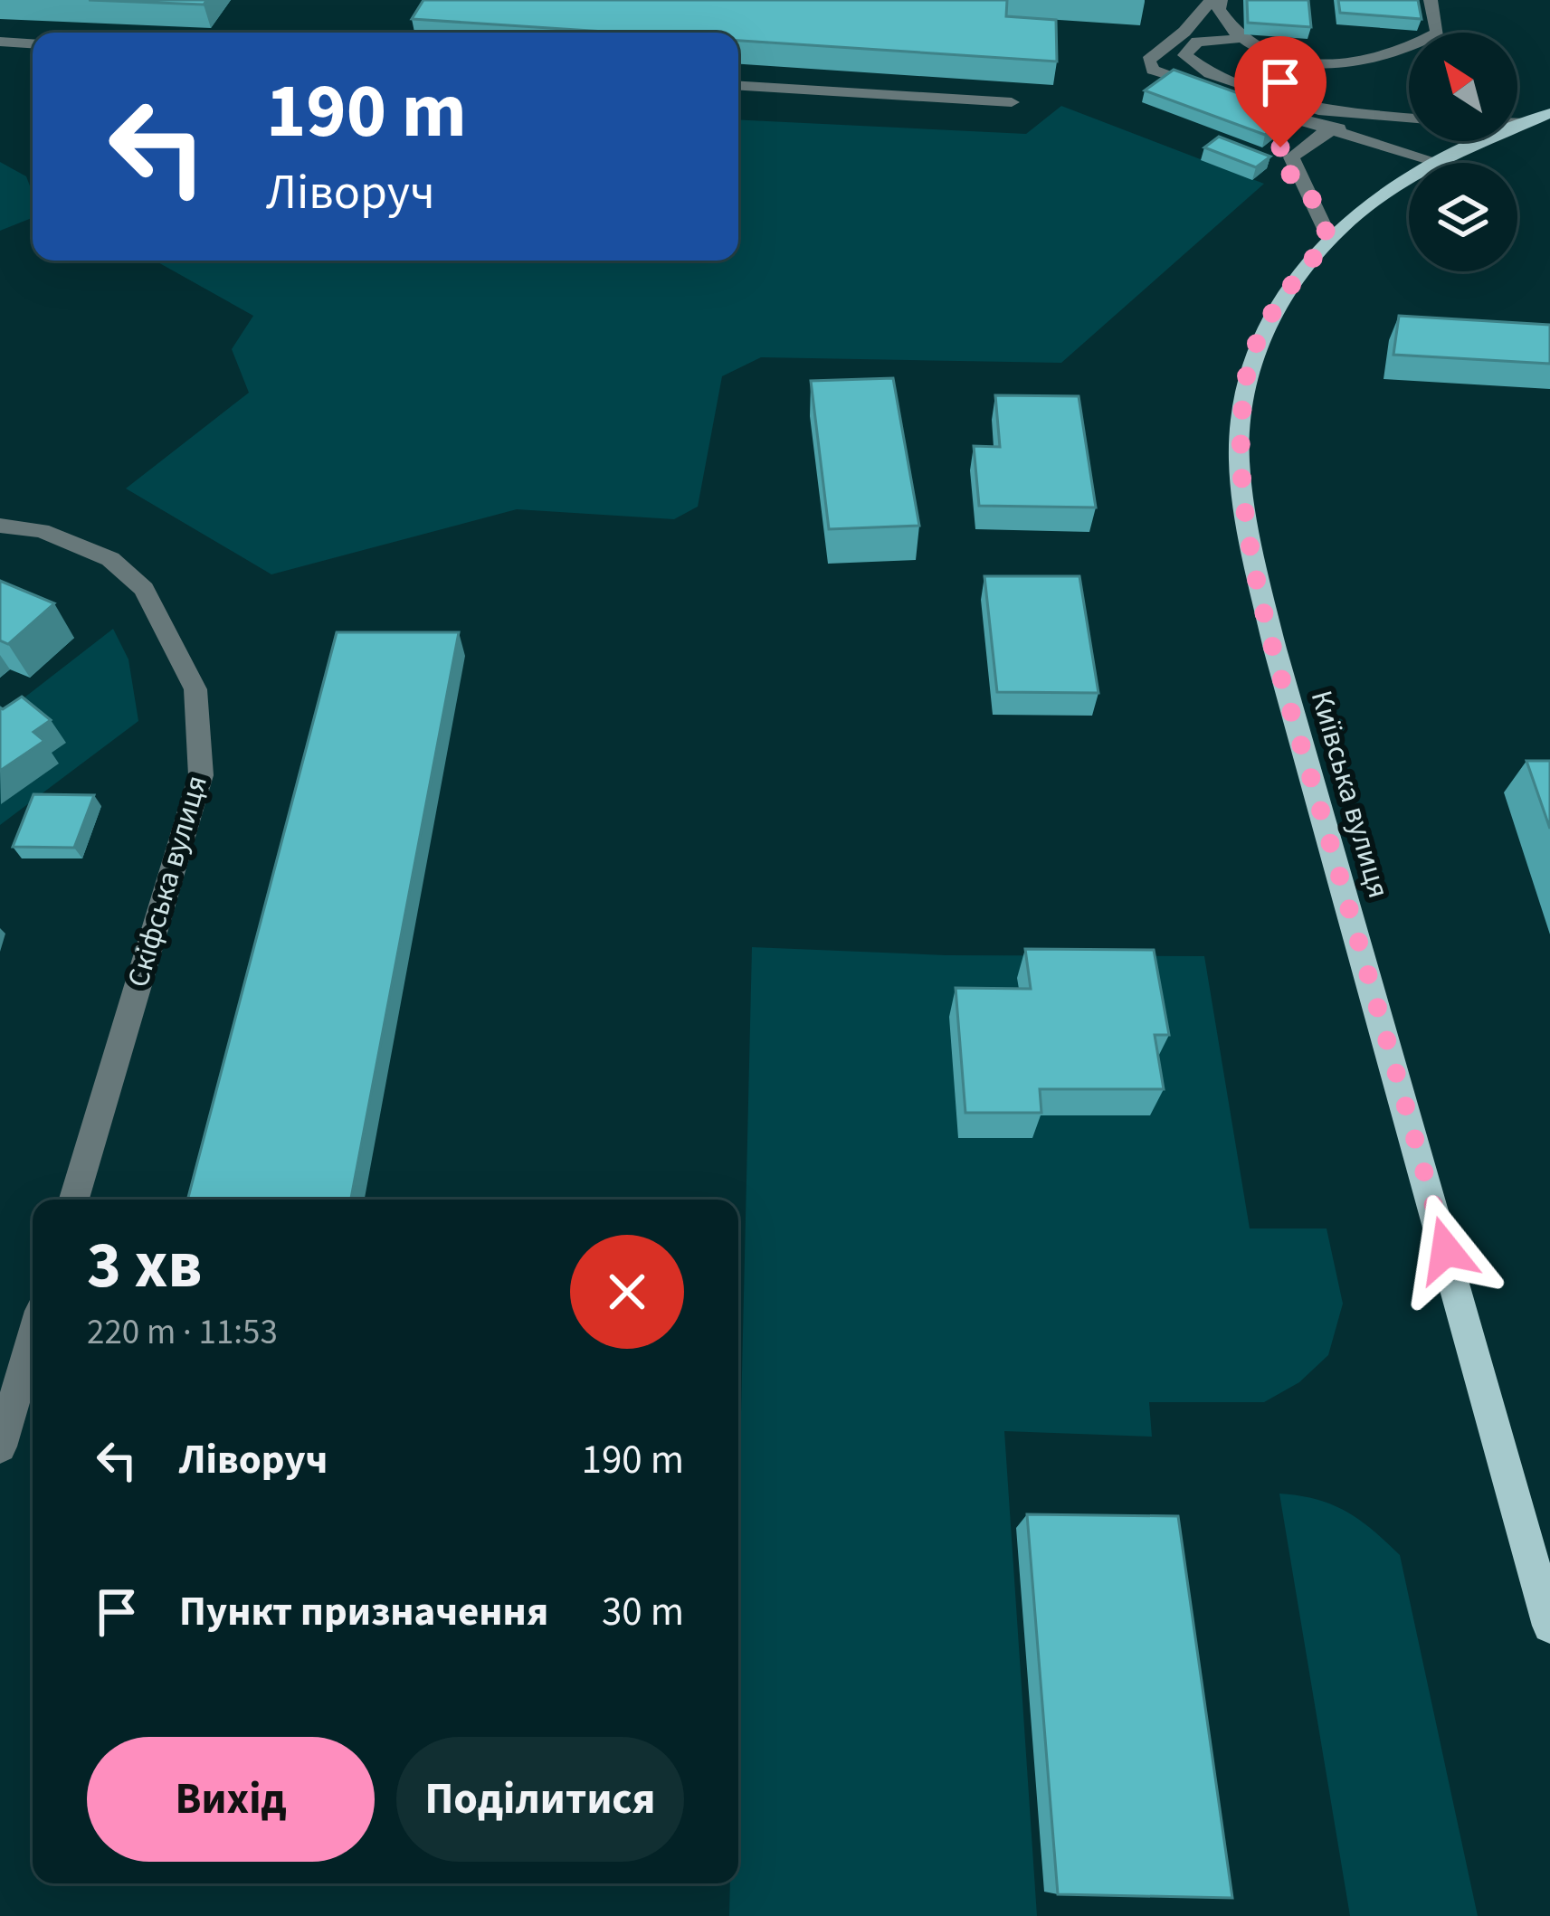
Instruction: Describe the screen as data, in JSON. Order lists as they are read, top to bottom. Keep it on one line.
{"streets":{"main road":["Київська вулиця"],"street":["Скіфська вулиця"]},"north":"top left","page":{"turn":["190 m","Ліворуч"],"heading":["3 хв","220 m · 11:53"],"list":[{"name":"Ліворуч","value":"190 m"},{"name":"Пункт призначення","value":"30 m"}],"buttons":["Вихід","Поділитися"]}}
